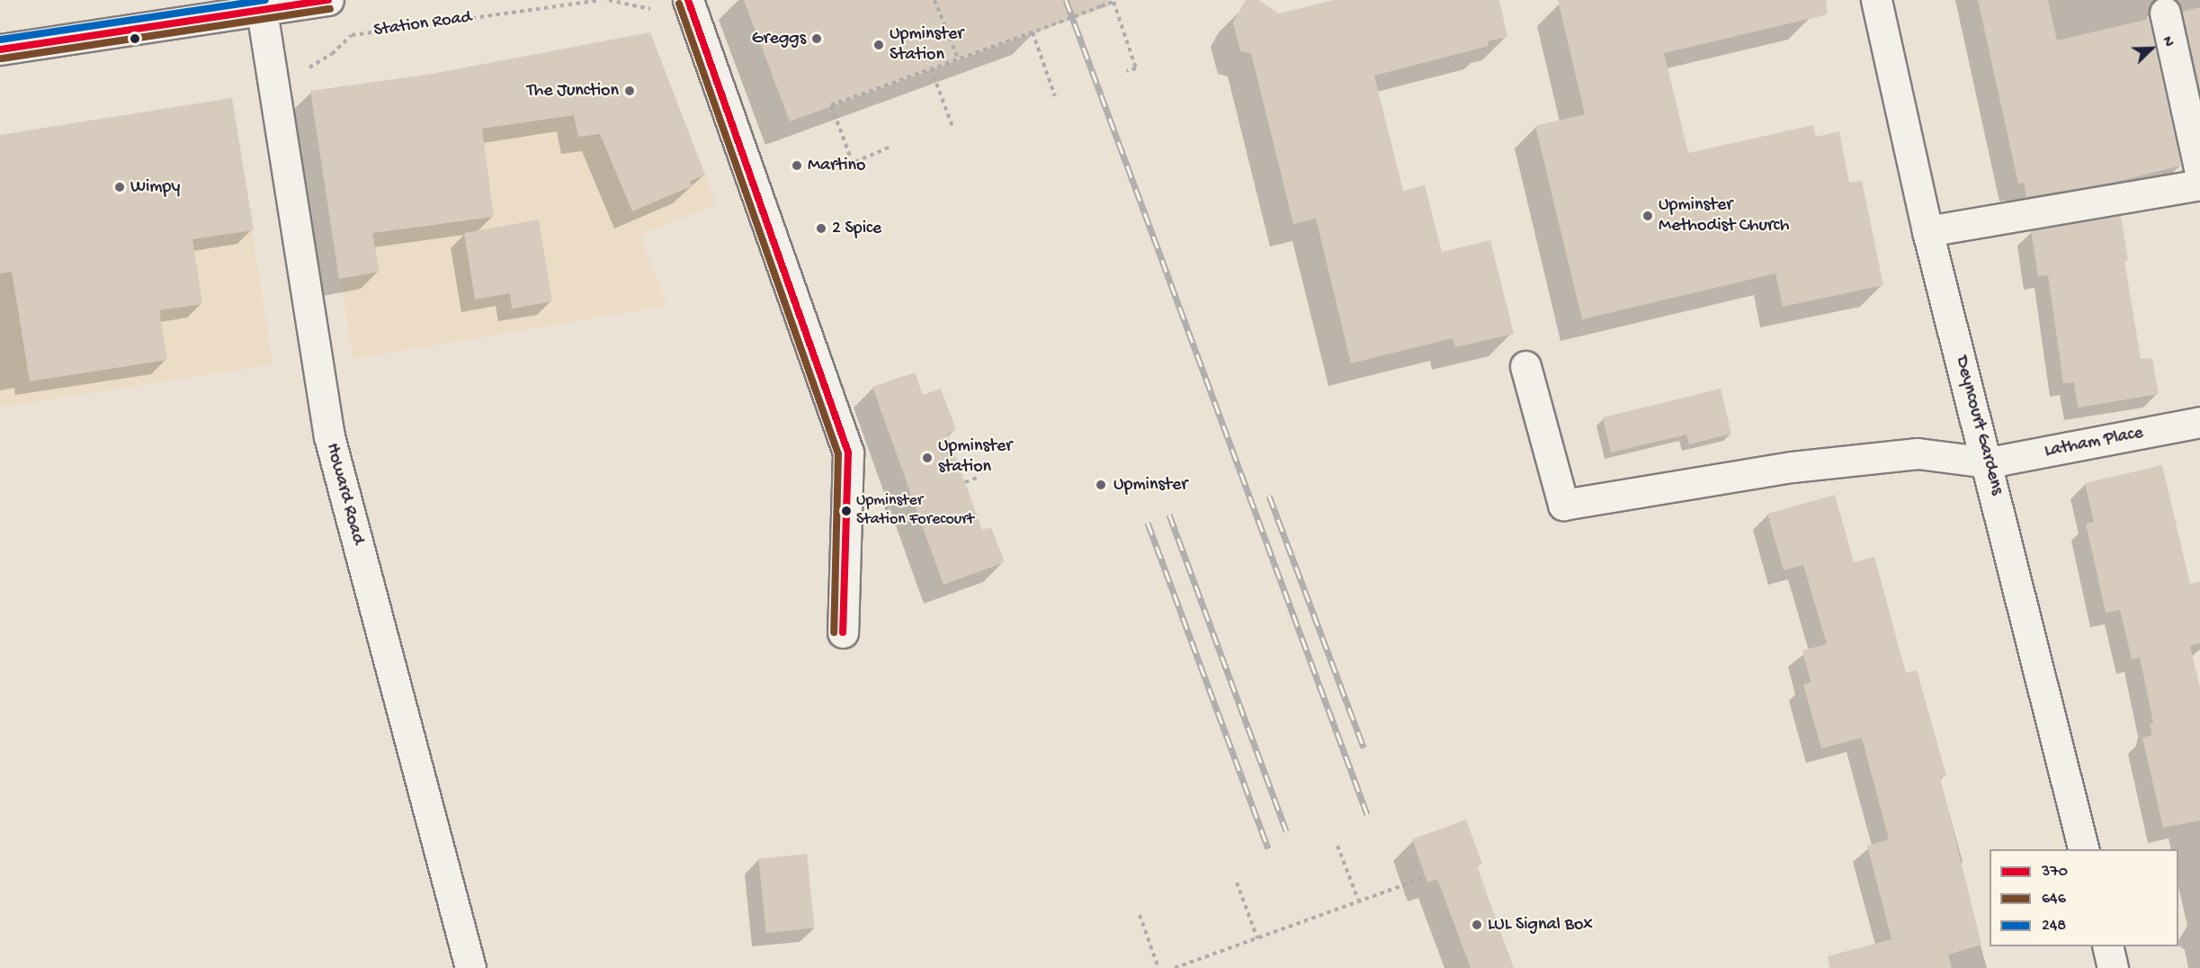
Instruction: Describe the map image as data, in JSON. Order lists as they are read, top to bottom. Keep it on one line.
{"streets":{"street":["Deyncourt Gardens","Latham Place","Howard Road"],"path":["Station Road"]},"crossings":[["Deyncourt Gardens","Latham Place"]],"places":["Greggs","Upminster Station","The Junction","Martino","Wimpy","Upminster Methodist Church","2 Spice","Upminster station","Upminster","Upminster Station Forecourt","LUL Signal Box"],"lines":["transit line 370","transit line 248","transit line 646"],"legend":["370","646","248"],"north":"top right"}
